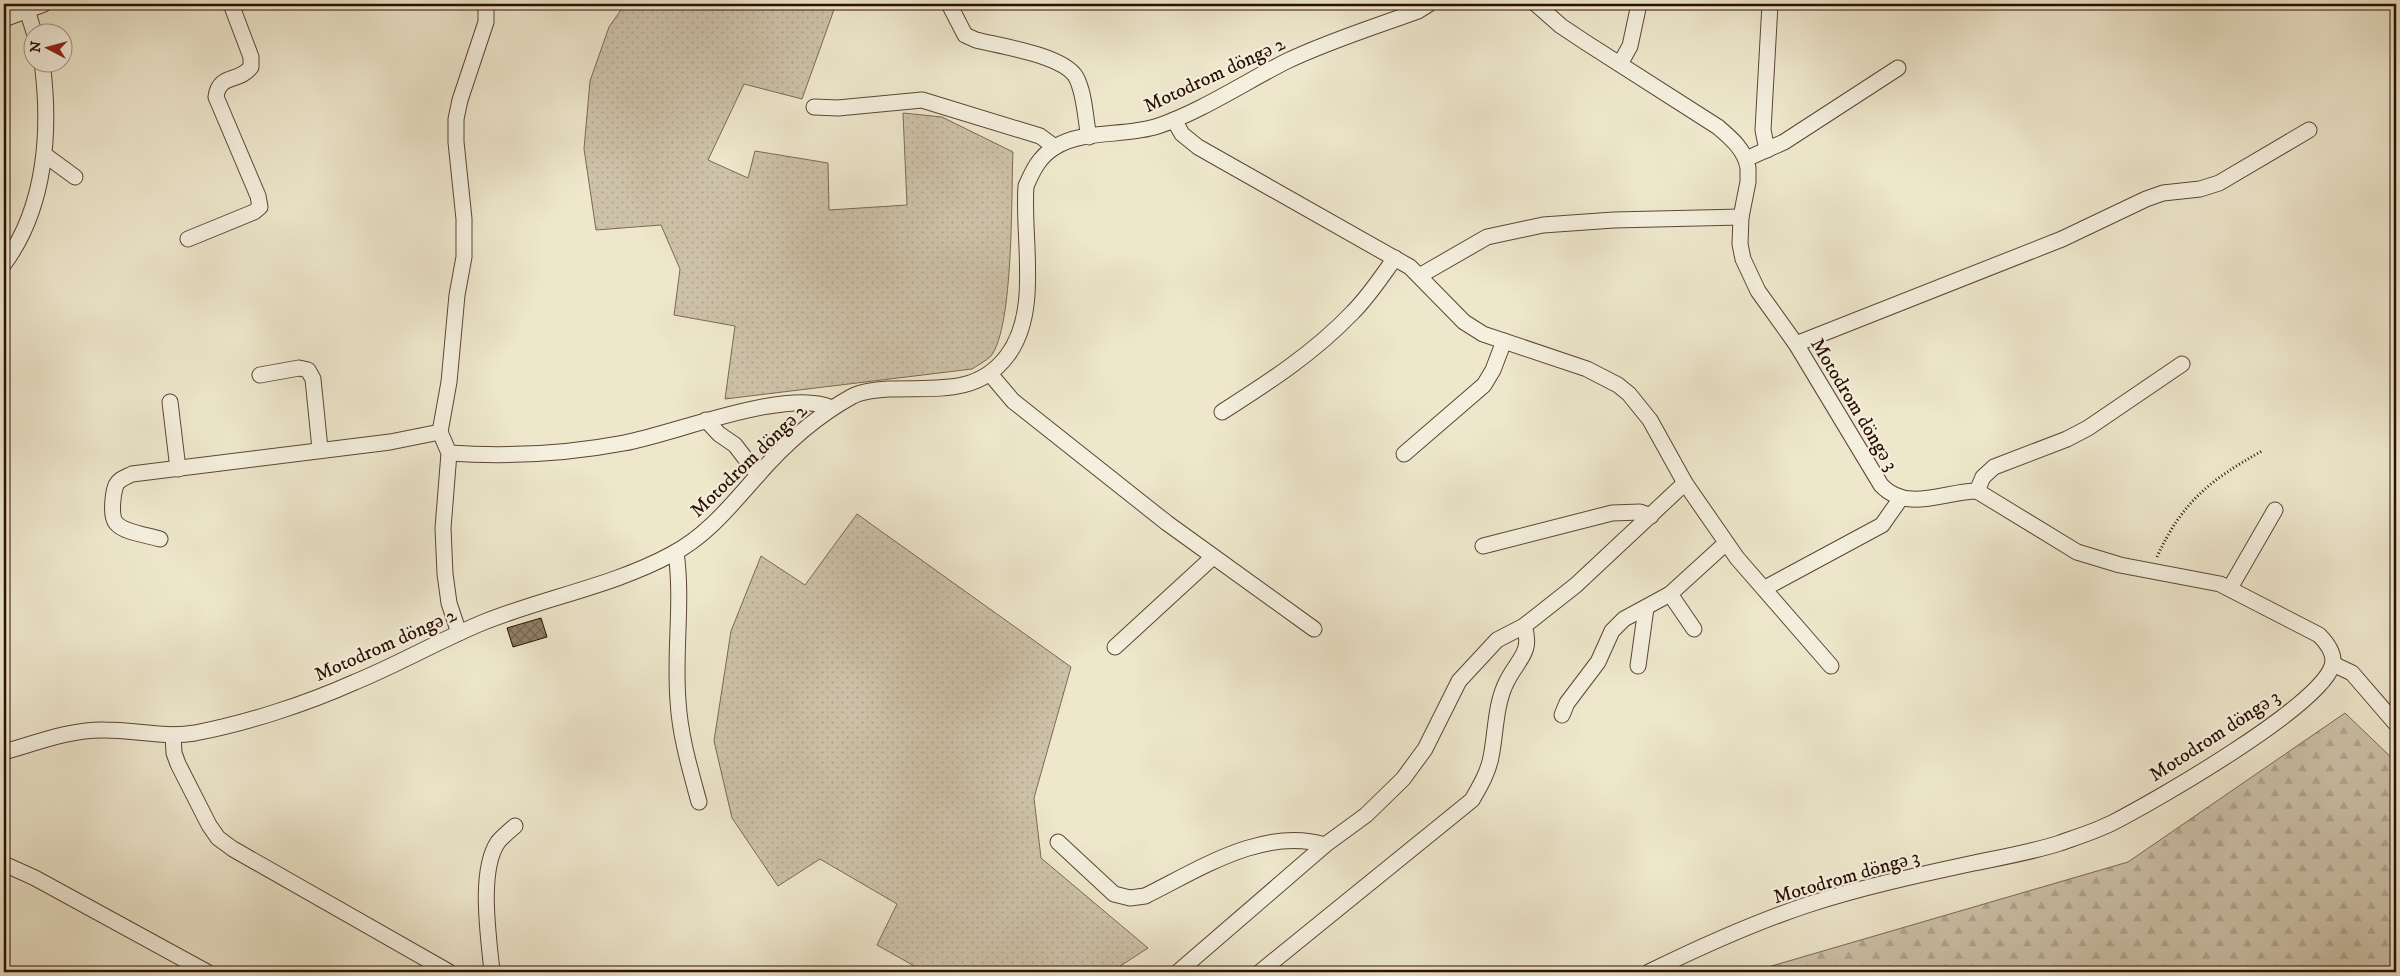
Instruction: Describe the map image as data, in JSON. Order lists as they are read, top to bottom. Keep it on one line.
{"streets":{"street":["Motodrom döngə 2","Motodrom döngə 3"]},"north":"left"}
